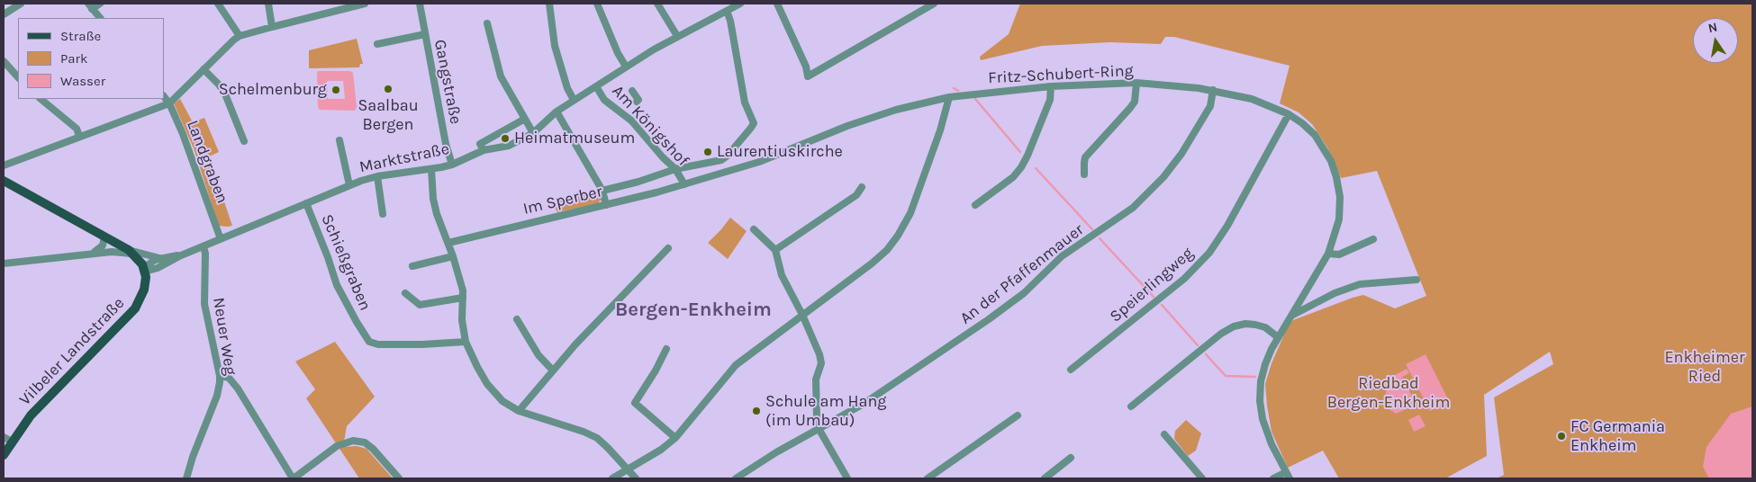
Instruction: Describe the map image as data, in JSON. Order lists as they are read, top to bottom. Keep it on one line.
{"streets":{"main road":["Vilbeler Landstraße"],"street":["Fritz-Schubert-Ring","Gangstraße","Am Königshof","Marktstraße","Landgraben","Im Sperber","Schießgraben","An der Pfaffenmauer","Speierlingweg","Neuer Weg"]},"crossings":[["Fritz-Schubert-Ring","Am Königshof"],["Fritz-Schubert-Ring","Im Sperber"],["Fritz-Schubert-Ring","An der Pfaffenmauer"],["Fritz-Schubert-Ring","Speierlingweg"],["Gangstraße","Marktstraße"],["Am Königshof","Marktstraße"],["Am Königshof","Im Sperber"],["Marktstraße","Landgraben"],["Marktstraße","Im Sperber"],["Marktstraße","Schießgraben"],["Marktstraße","Neuer Weg"],["Marktstraße","Vilbeler Landstraße"]],"districts":["Bergen-Enkheim"],"parks":["Enkheimer Ried","Riedbad Bergen-Enkheim"],"places":["Saalbau Bergen","Schelmenburg","Heimatmuseum","Laurentiuskirche","Schule am Hang (im Umbau)","FC Germania Enkheim"],"legend":["Straße","Park","Wasser"],"north":"top"}
